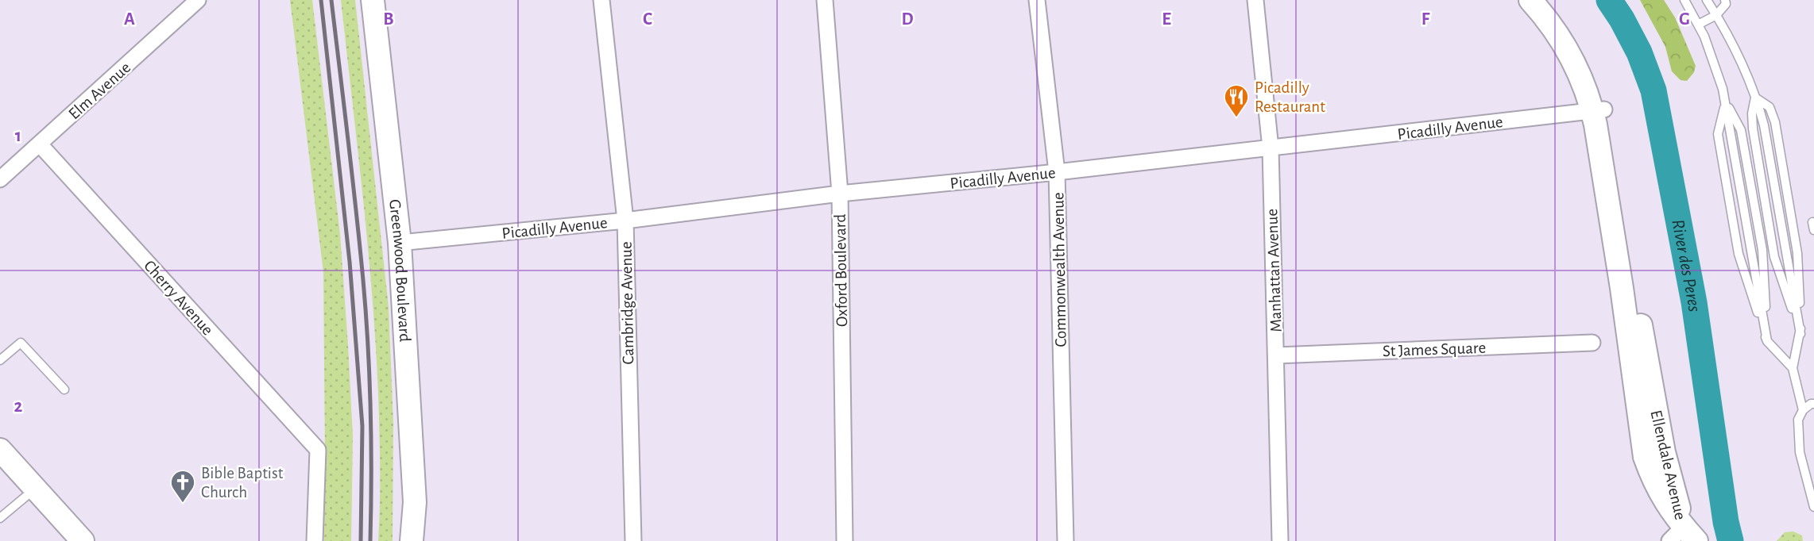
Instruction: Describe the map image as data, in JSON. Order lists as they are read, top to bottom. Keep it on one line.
{"streets":{"main road":["Greenwood Boulevard","Ellendale Avenue"],"street":["Elm Avenue","Picadilly Avenue","Commonwealth Avenue","Oxford Boulevard","Manhattan Avenue","Cherry Avenue","Cambridge Avenue","St James Square"]},"crossings":[["Elm Avenue","Cherry Avenue"],["Picadilly Avenue","Greenwood Boulevard"],["Picadilly Avenue","Commonwealth Avenue"],["Picadilly Avenue","Oxford Boulevard"],["Picadilly Avenue","Manhattan Avenue"],["Picadilly Avenue","Cambridge Avenue"],["Picadilly Avenue","Ellendale Avenue"],["Manhattan Avenue","St James Square"]],"water":["River des Peres"],"places":{"restaurant":["Picadilly Restaurant"],"church":["Bible Baptist Church"]},"grid":{"columns":["A","B","C","D","E","F","G"],"rows":["1","2"]}}
